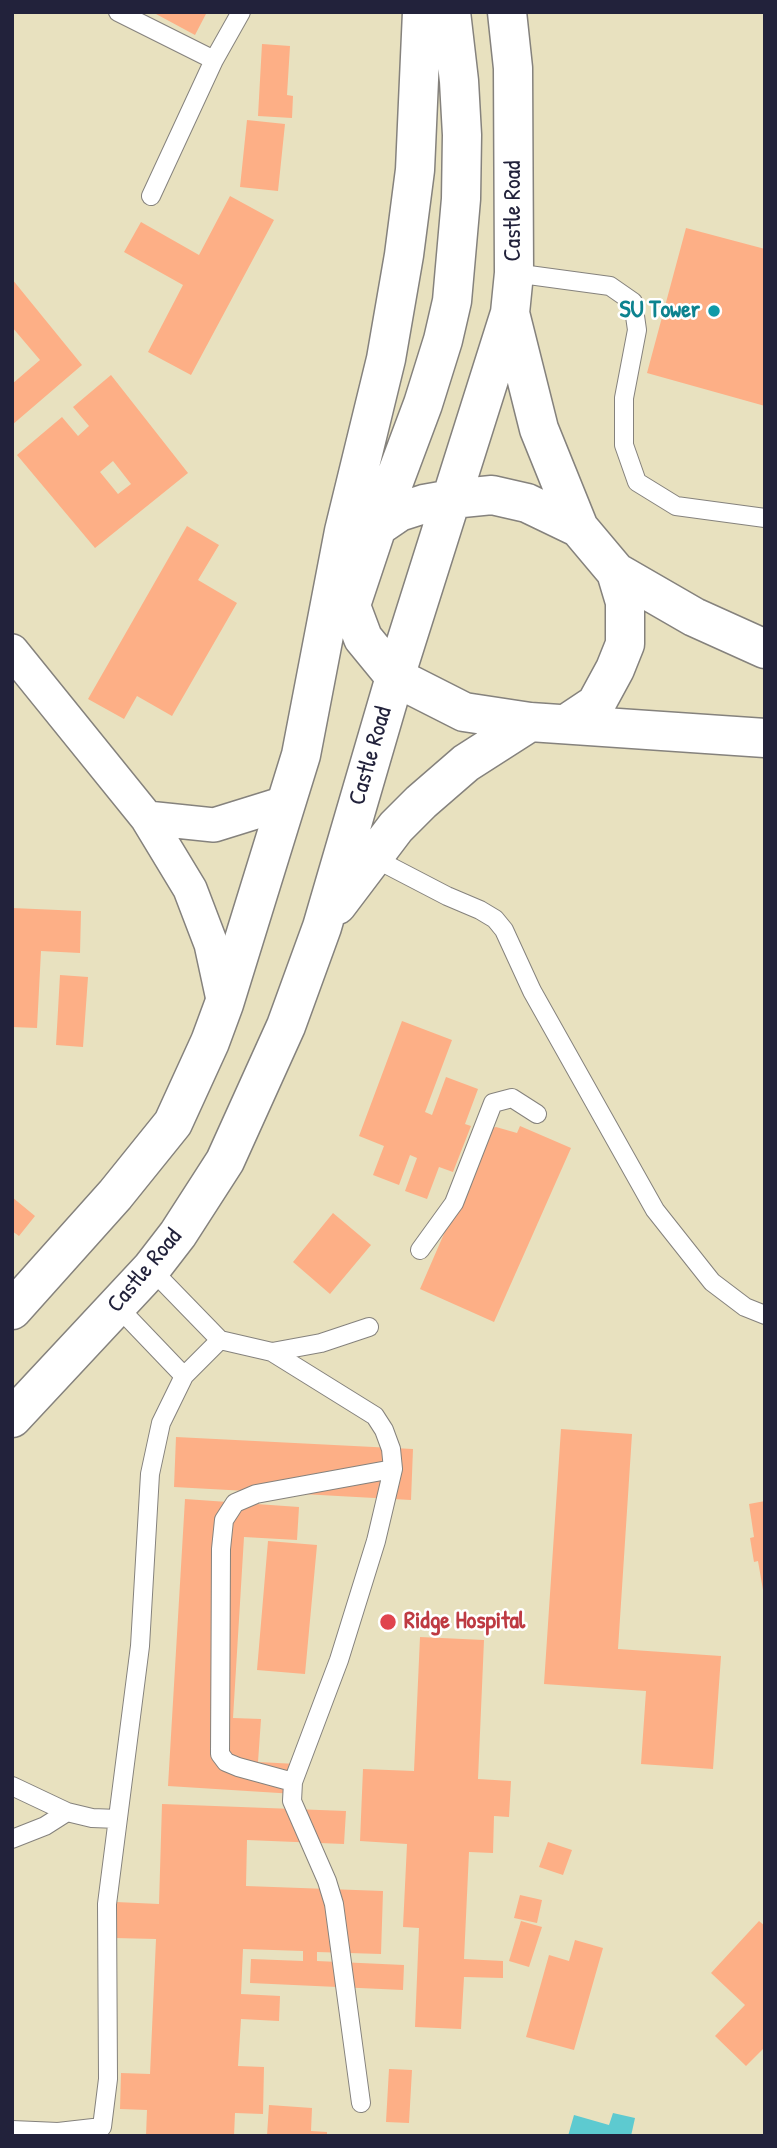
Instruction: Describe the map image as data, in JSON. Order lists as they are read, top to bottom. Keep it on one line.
{"streets":{"main road":["Castle Road"]},"places":["SU Tower","Ridge Hospital"]}
